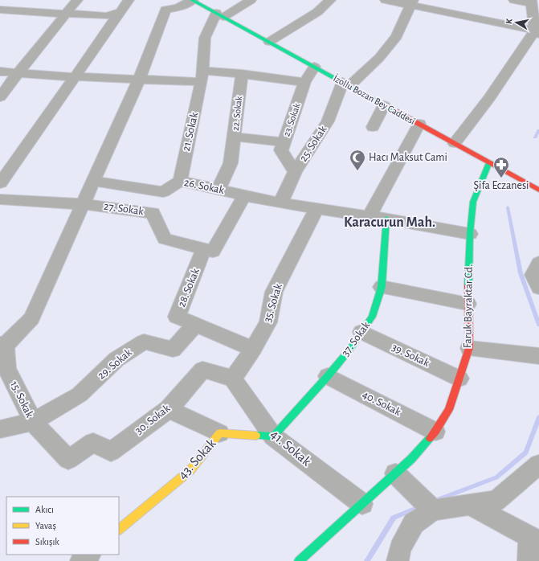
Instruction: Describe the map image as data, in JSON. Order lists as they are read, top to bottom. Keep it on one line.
{"streets":{"street":["İzollu Bozan Bey Caddesi","22. Sokak","23. Sokak","21. Sokak","25. Sokak","26. Sokak","27. Sokak","28. Sokak","35. Sokak","Faruk Bayraktar Cd.","37. Sokak","39. Sokak","29. Sokak","15. Sokak","40. Sokak","30. Sokak","41. Sokak","43. Sokak"]},"crossings":[["İzollu Bozan Bey Caddesi","23. Sokak"],["İzollu Bozan Bey Caddesi","21. Sokak"],["İzollu Bozan Bey Caddesi","25. Sokak"],["İzollu Bozan Bey Caddesi","Faruk Bayraktar Cd."],["22. Sokak","26. Sokak"],["23. Sokak","25. Sokak"],["21. Sokak","26. Sokak"],["25. Sokak","26. Sokak"],["26. Sokak","35. Sokak"],["26. Sokak","Faruk Bayraktar Cd."],["26. Sokak","37. Sokak"],["27. Sokak","28. Sokak"],["28. Sokak","35. Sokak"],["28. Sokak","29. Sokak"],["35. Sokak","30. Sokak"],["35. Sokak","41. Sokak"],["Faruk Bayraktar Cd.","39. Sokak"],["Faruk Bayraktar Cd.","40. Sokak"],["Faruk Bayraktar Cd.","41. Sokak"],["37. Sokak","39. Sokak"],["37. Sokak","40. Sokak"],["37. Sokak","41. Sokak"],["37. Sokak","43. Sokak"],["29. Sokak","15. Sokak"],["15. Sokak","30. Sokak"],["30. Sokak","41. Sokak"],["41. Sokak","43. Sokak"]],"districts":["Karacurun Mah."],"places":{"mosque":["Hacı Maksut Cami"],"pharmacy":["Şifa Eczanesi"]},"legend":["Akıcı","Yavaş","Sıkışık"],"north":"left"}
